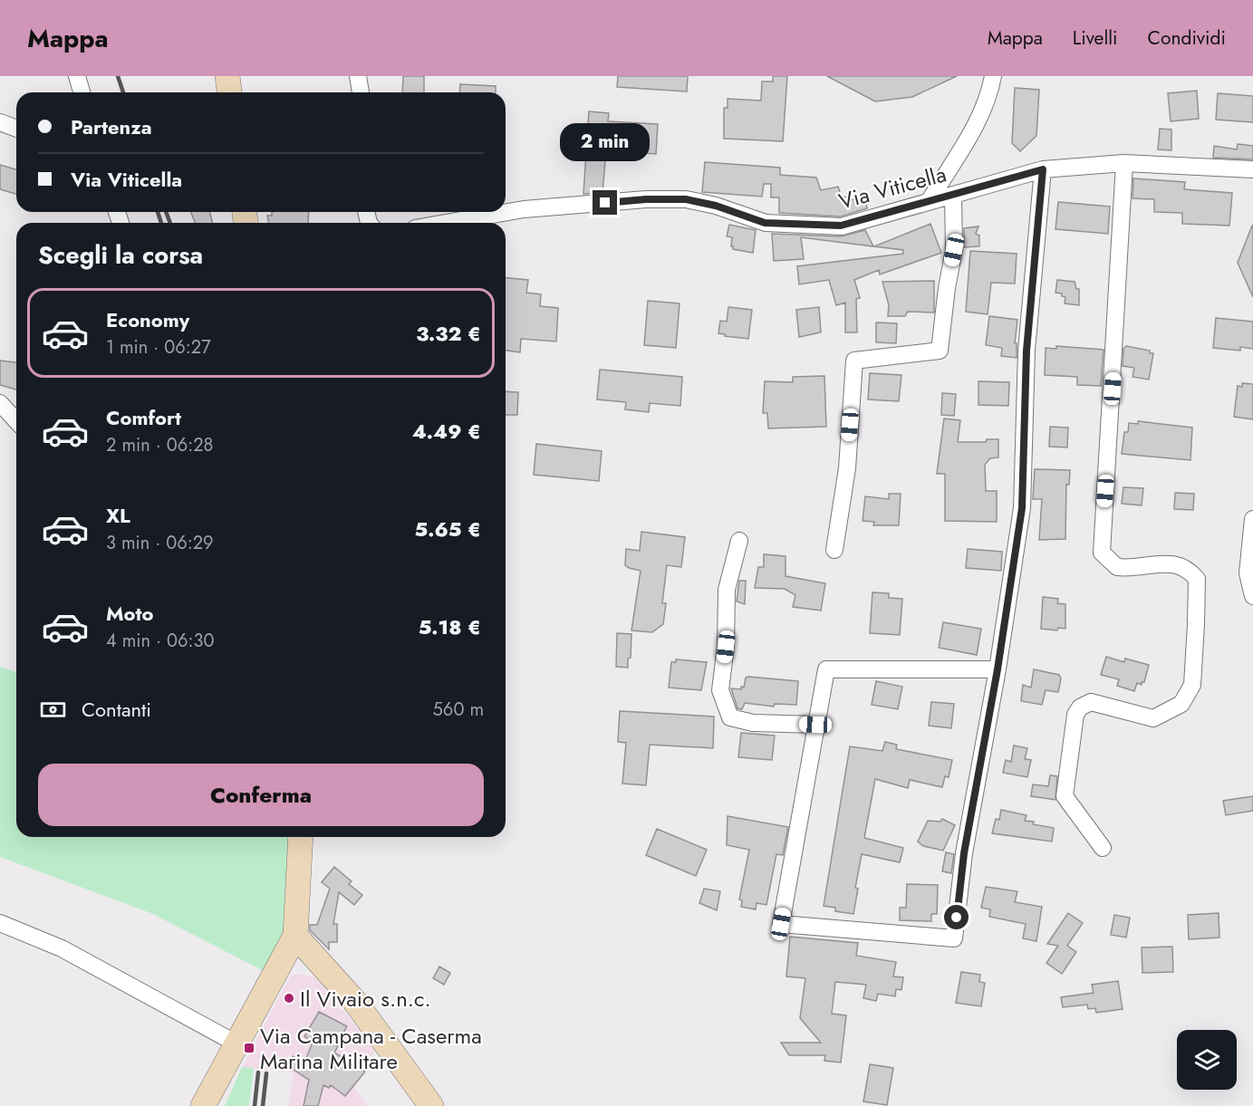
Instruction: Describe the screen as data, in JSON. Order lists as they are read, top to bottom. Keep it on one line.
{"streets":{"street":["Via Viticella"]},"places":{"other":["Il Vivaio s.n.c."],"transit":["Via Campana - Caserma Marina Militare"]},"page":{"header":"Mappa","nav":["Mappa","Livelli","Condividi"],"banner":["Partenza","Via Viticella"],"bubble":"2 min","heading":"Scegli la corsa","list":[{"name":"Economy","note":"1 min · 06:27","value":"3.32 €"},{"name":"Comfort","note":"2 min · 06:28","value":"4.49 €"},{"name":"XL","note":"3 min · 06:29","value":"5.65 €"},{"name":"Moto","note":"4 min · 06:30","value":"5.18 €"}],"pay":["Contanti","560 m"],"buttons":"Conferma"}}
